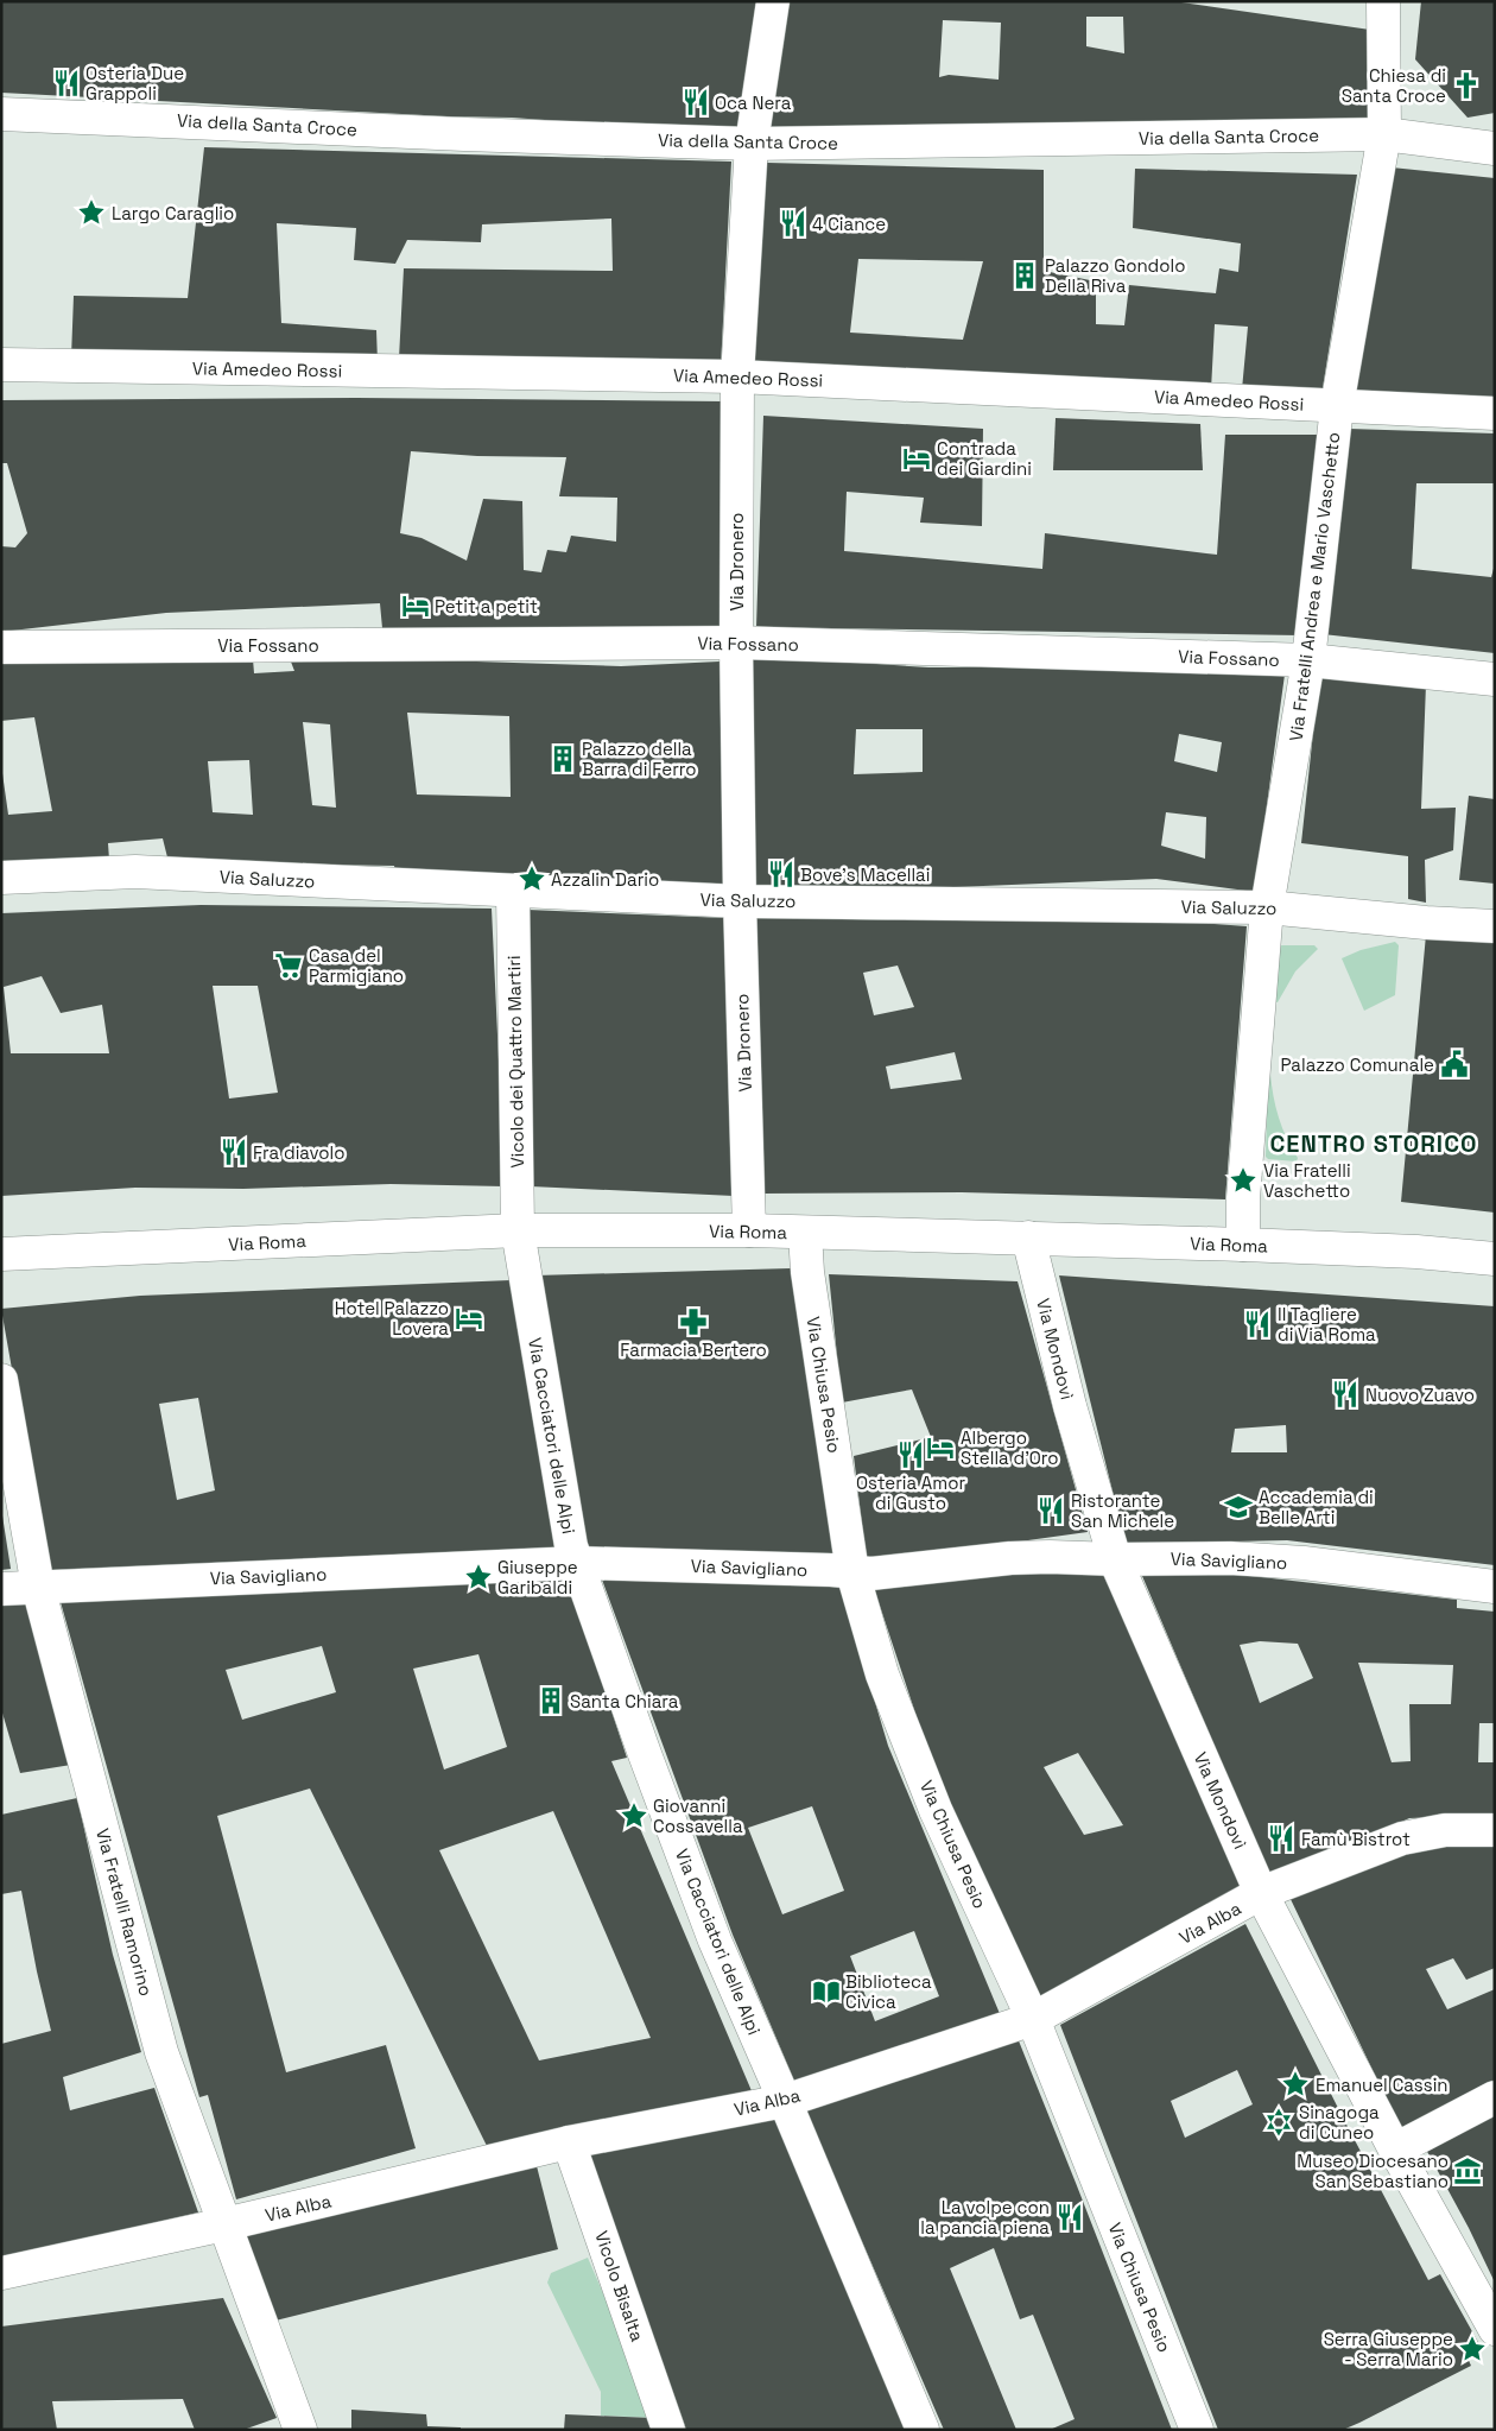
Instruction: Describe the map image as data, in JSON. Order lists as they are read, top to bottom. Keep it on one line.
{"streets":{"street":["Via della Santa Croce","Via Amedeo Rossi","Via Dronero","Via Fratelli Andrea e Mario Vaschetto","Via Fossano","Via Saluzzo","Vicolo dei Quattro Martiri","Via Roma","Via Mondovì","Via Chiusa Pesio","Via Cacciatori delle Alpi","Via Savigliano","Via Fratelli Ramorino","Via Alba","Vicolo Bisalta"]},"crossings":[["Via della Santa Croce","Via Dronero"],["Via della Santa Croce","Via Fratelli Andrea e Mario Vaschetto"],["Via Amedeo Rossi","Via Dronero"],["Via Amedeo Rossi","Via Fratelli Andrea e Mario Vaschetto"],["Via Dronero","Via Fossano"],["Via Dronero","Via Saluzzo"],["Via Dronero","Via Roma"],["Via Fratelli Andrea e Mario Vaschetto","Via Fossano"],["Via Fratelli Andrea e Mario Vaschetto","Via Saluzzo"],["Via Fratelli Andrea e Mario Vaschetto","Via Roma"],["Via Saluzzo","Vicolo dei Quattro Martiri"],["Vicolo dei Quattro Martiri","Via Roma"],["Vicolo dei Quattro Martiri","Via Cacciatori delle Alpi"],["Via Roma","Via Mondovì"],["Via Roma","Via Chiusa Pesio"],["Via Roma","Via Cacciatori delle Alpi"],["Via Mondovì","Via Savigliano"],["Via Mondovì","Via Alba"],["Via Chiusa Pesio","Via Savigliano"],["Via Chiusa Pesio","Via Alba"],["Via Cacciatori delle Alpi","Via Savigliano"],["Via Cacciatori delle Alpi","Via Alba"],["Via Savigliano","Via Fratelli Ramorino"],["Via Fratelli Ramorino","Via Alba"],["Via Alba","Vicolo Bisalta"]],"districts":["CENTRO STORICO"],"places":{"restaurant":["Osteria Due Grappoli","Oca Nera","4 Ciance","Bove's Macellai","Fra diavolo","Il Tagliere di Via Roma","Nuovo Zuavo","Osteria Amor di Gusto","Ristorante San Michele","Famù Bistrot","La volpe con la pancia piena"],"church":["Chiesa di Santa Croce"],"place":["Largo Caraglio","Azzalin Dario","Via Fratelli Vaschetto","Giuseppe Garibaldi","Giovanni Cossavella","Emanuel Cassin","Serra Giuseppe - Serra Mario"],"building":["Palazzo Gondolo Della Riva","Palazzo della Barra di Ferro","Santa Chiara"],"hotel":["Contrada dei Giardini","Petit a petit","Hotel Palazzo Lovera","Albergo Stella d'Oro"],"supermarket":["Casa del Parmigiano"],"public building":["Palazzo Comunale"],"pharmacy":["Farmacia Bertero"],"school or university":["Accademia di Belle Arti"],"library":["Biblioteca Civica"],"synagogue":["Sinagoga di Cuneo"],"museum":["Museo Diocesano San Sebastiano"]}}
